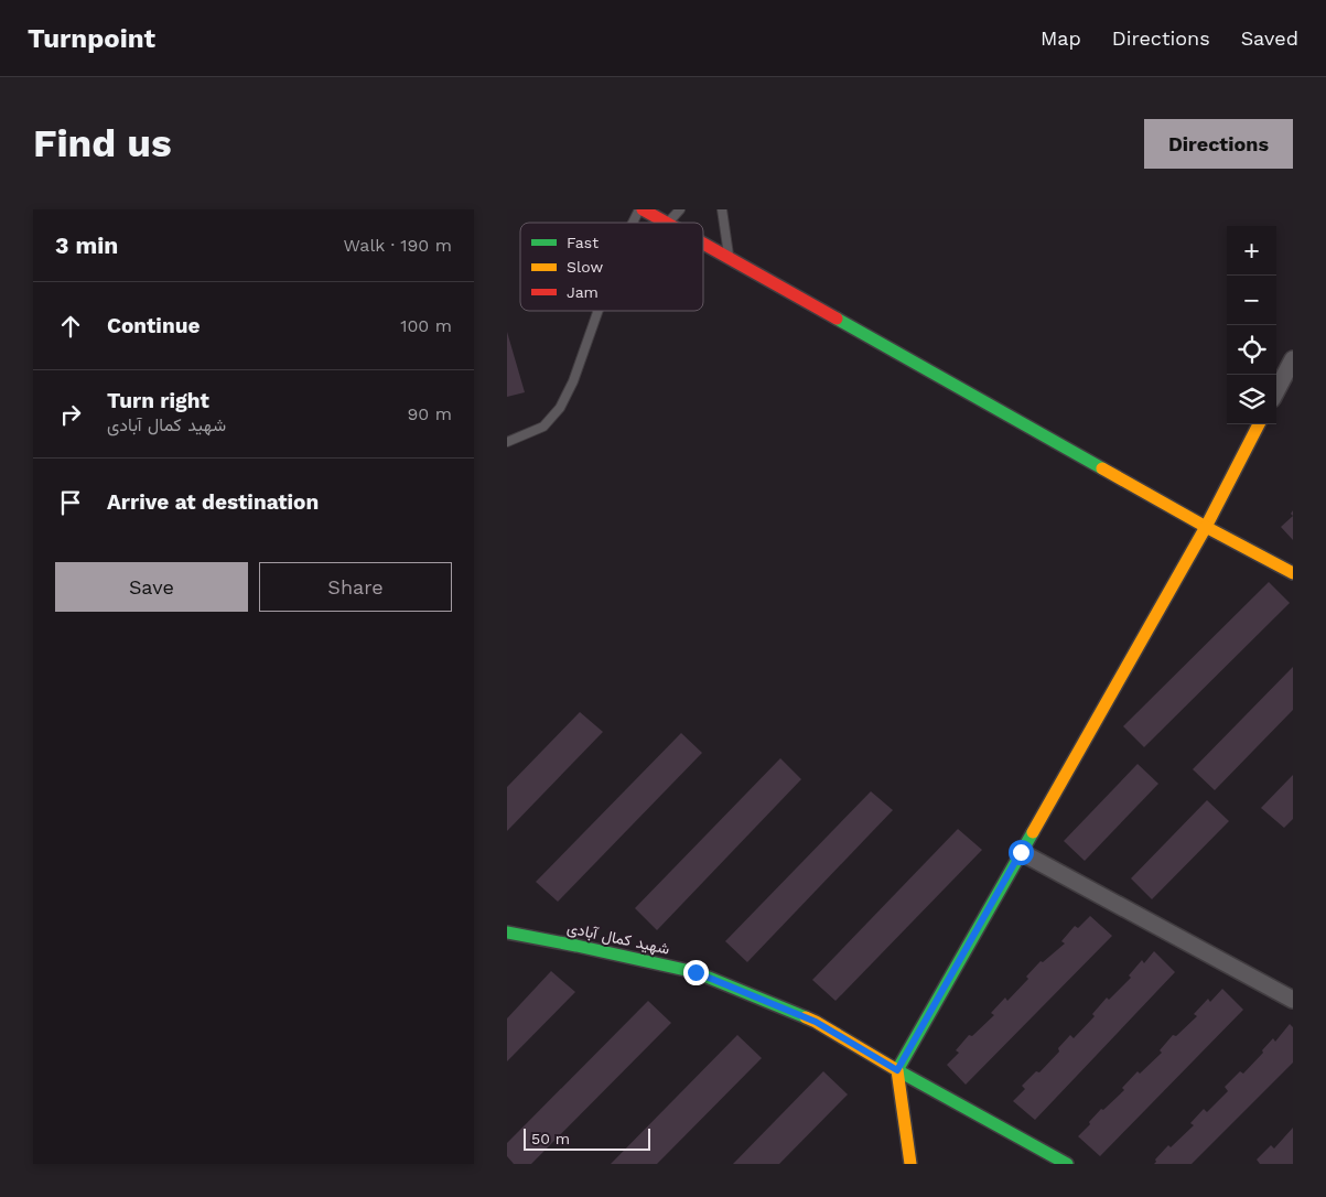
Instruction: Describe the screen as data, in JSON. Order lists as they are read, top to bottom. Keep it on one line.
{"streets":{"street":["شهید کمال آبادی"]},"legend":["Fast","Slow","Jam"],"scale_bar":"50 m","page":{"header":"Turnpoint","nav":["Map","Directions","Saved"],"buttons":["Directions",["Save","Share"]],"title":"Find us","heading":["3 min","Walk · 190 m"],"map_buttons":["+","−"],"list":[["Continue","100 m"],["Turn right","شهید کمال آبادی","90 m"],"Arrive at destination"],"scale":"50 m"}}
